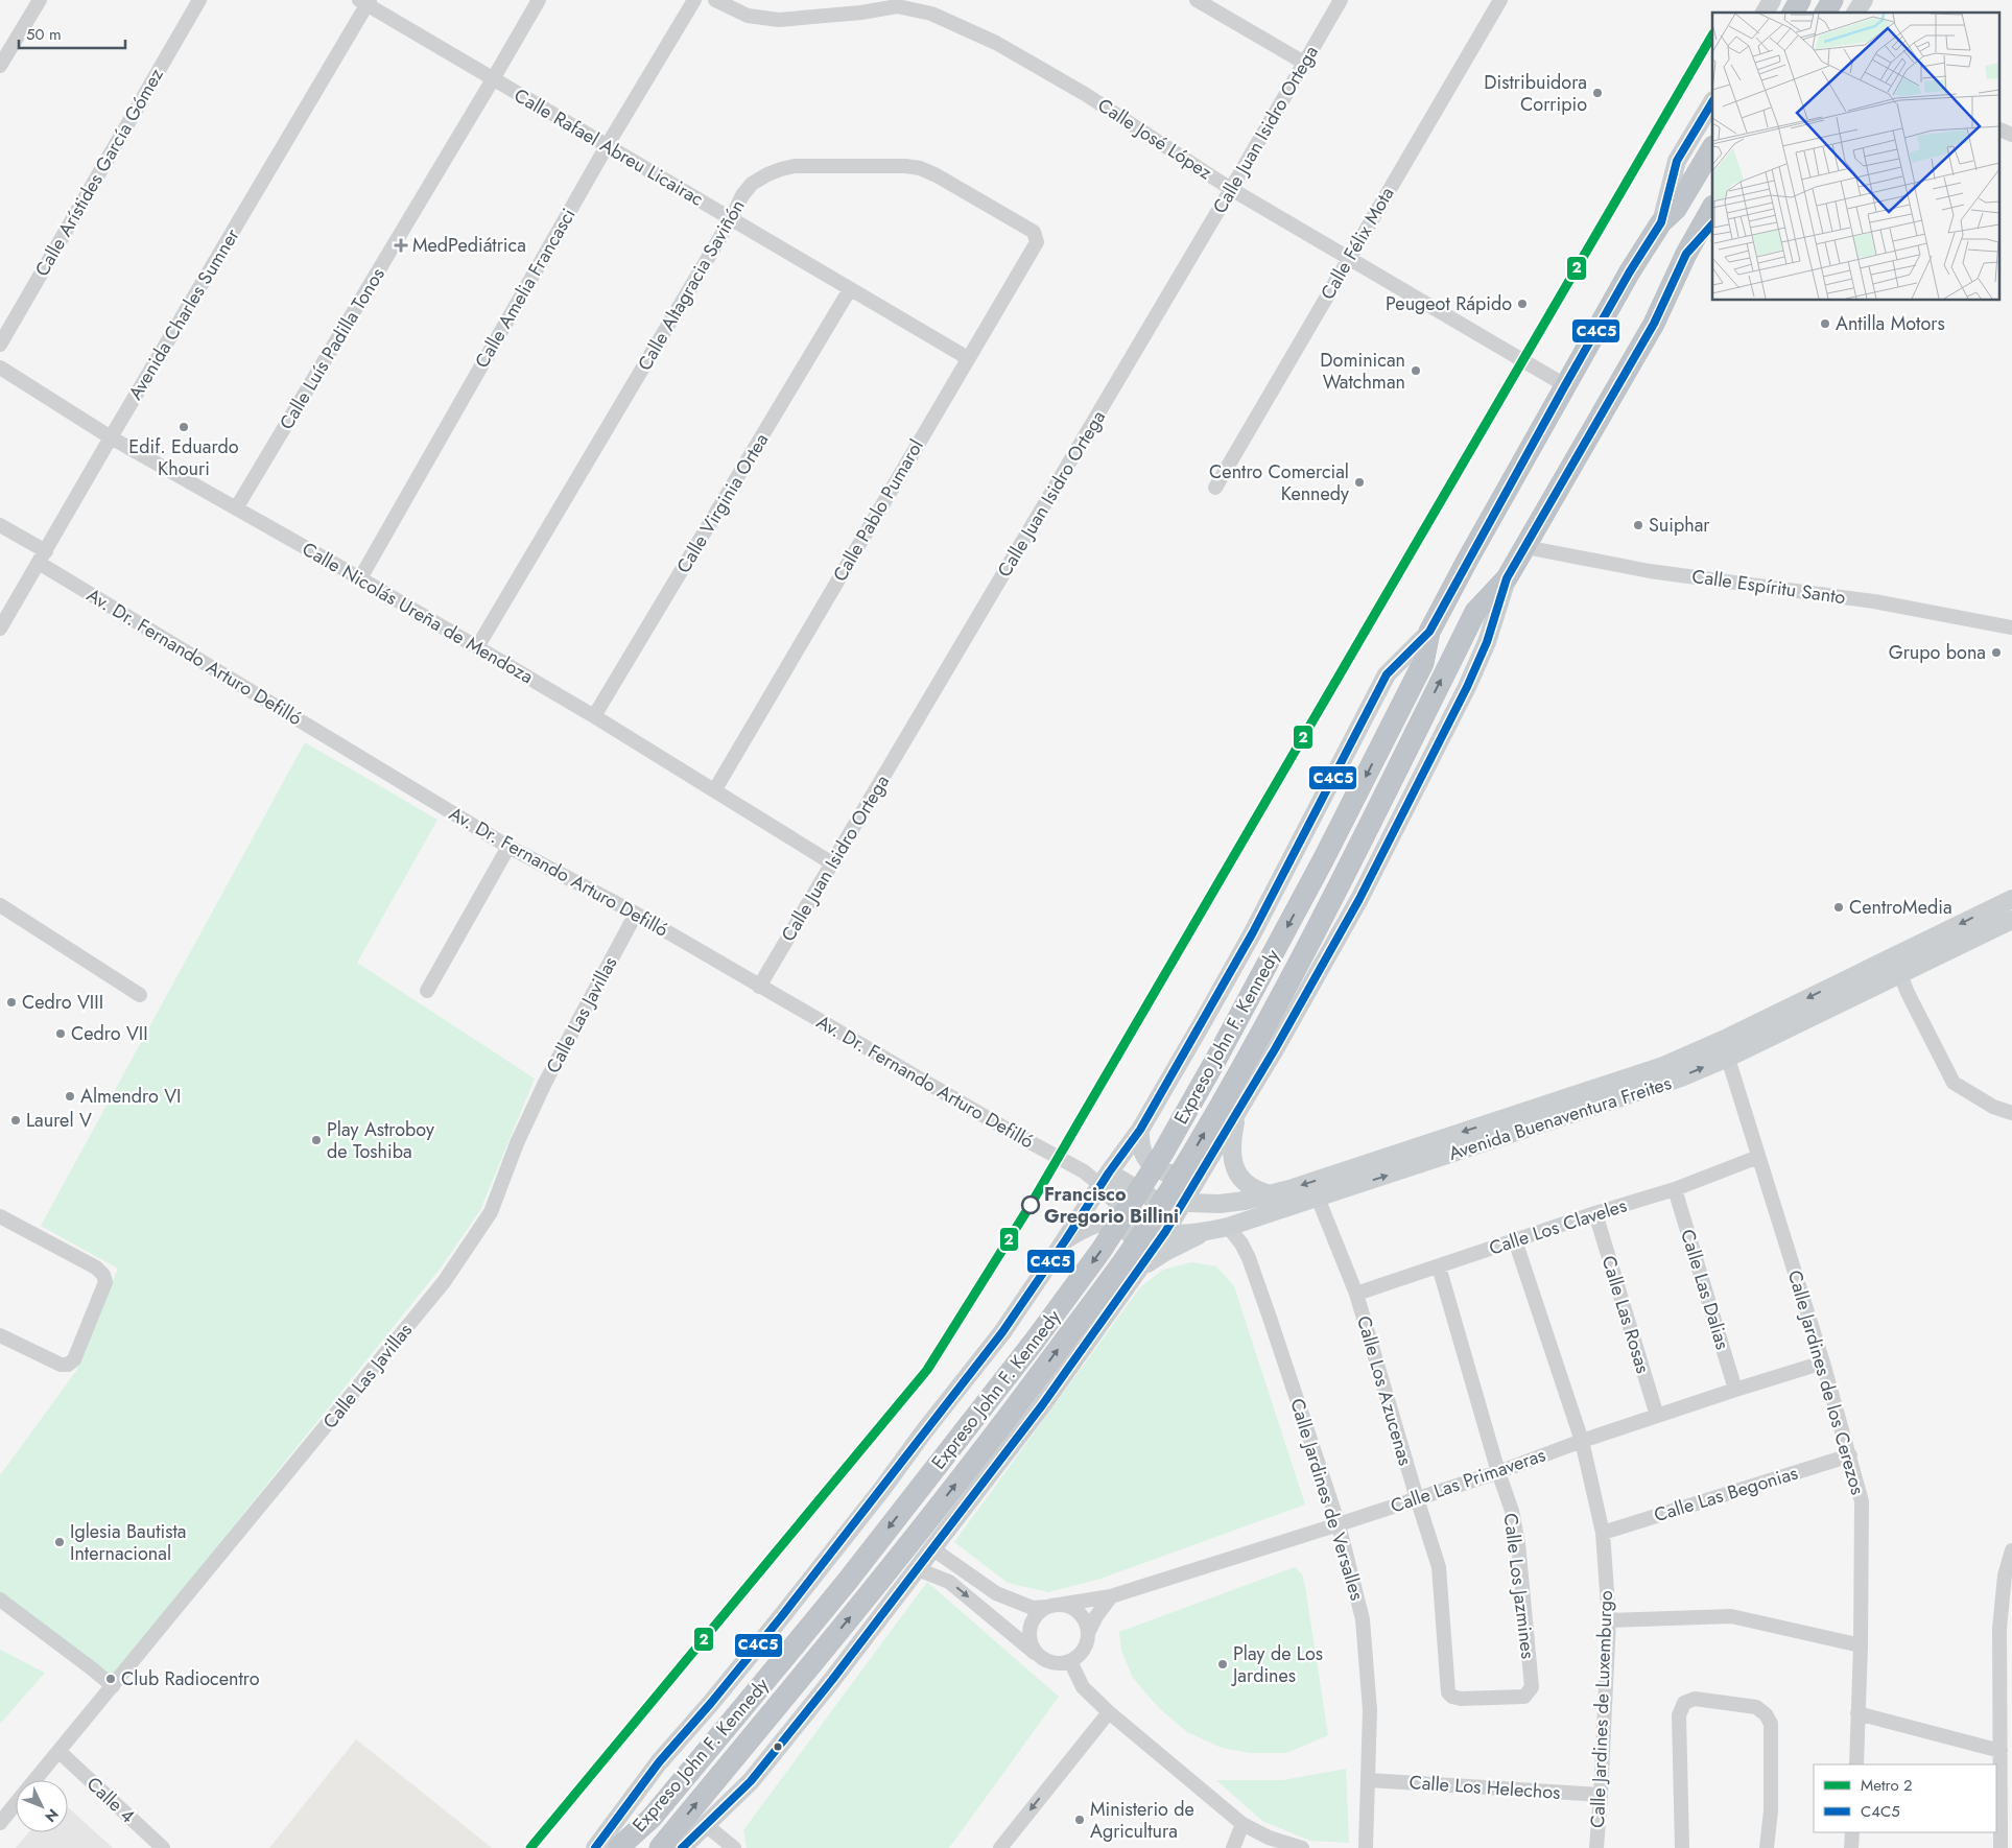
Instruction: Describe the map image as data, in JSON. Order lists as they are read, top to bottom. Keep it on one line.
{"streets":{"highway":["Expreso John F. Kennedy"],"main road":["Avenida Buenaventura Freites"],"street":["Calle Juan Isidro Ortega","Calle José López","Calle Rafael Abreu Licairac","Calle Arístides García Gómez","Calle Félix Mota","Calle Altagracia Saviñón","Calle Amelia Francasci","Avenida Charles Sumner","Calle Luís Padilla Tonos","Calle Virginia Ortea","Calle Pablo Pumarol","Calle Espíritu Santo","Calle Nicolás Ureña de Mendoza","Av. Dr. Fernando Arturo Defilló","Calle Las Javillas","Calle Los Claveles","Calle Las Dalias","Calle Las Rosas","Calle Jardines de los Cerezos","Calle Los Azucenas","Calle Las Primaveras","Calle Las Begonias","Calle Jardines de Versalles","Calle Los Jazmines","Calle Jardines de Luxemburgo","Calle Los Helechos","Calle 4"]},"crossings":[["Calle Juan Isidro Ortega","Calle José López"],["Calle Juan Isidro Ortega","Calle Nicolás Ureña de Mendoza"],["Calle Juan Isidro Ortega","Av. Dr. Fernando Arturo Defilló"],["Calle José López","Calle Félix Mota"],["Calle José López","Expreso John F. Kennedy"],["Calle Rafael Abreu Licairac","Calle Altagracia Saviñón"],["Calle Rafael Abreu Licairac","Calle Amelia Francasci"],["Calle Rafael Abreu Licairac","Avenida Charles Sumner"],["Calle Rafael Abreu Licairac","Calle Luís Padilla Tonos"],["Calle Rafael Abreu Licairac","Calle Virginia Ortea"],["Calle Rafael Abreu Licairac","Calle Pablo Pumarol"],["Calle Altagracia Saviñón","Calle Pablo Pumarol"],["Calle Altagracia Saviñón","Calle Nicolás Ureña de Mendoza"],["Calle Amelia Francasci","Calle Nicolás Ureña de Mendoza"],["Avenida Charles Sumner","Calle Nicolás Ureña de Mendoza"],["Avenida Charles Sumner","Av. Dr. Fernando Arturo Defilló"],["Calle Luís Padilla Tonos","Calle Nicolás Ureña de Mendoza"],["Calle Virginia Ortea","Calle Nicolás Ureña de Mendoza"],["Calle Pablo Pumarol","Calle Nicolás Ureña de Mendoza"],["Calle Espíritu Santo","Expreso John F. Kennedy"],["Av. Dr. Fernando Arturo Defilló","Calle Las Javillas"],["Av. Dr. Fernando Arturo Defilló","Avenida Buenaventura Freites"],["Calle Las Javillas","Calle 4"],["Avenida Buenaventura Freites","Calle Jardines de los Cerezos"],["Avenida Buenaventura Freites","Calle Los Azucenas"],["Avenida Buenaventura Freites","Calle Jardines de Versalles"],["Calle Los Claveles","Calle Las Dalias"],["Calle Los Claveles","Calle Las Rosas"],["Calle Los Claveles","Calle Jardines de los Cerezos"],["Calle Los Claveles","Calle Los Azucenas"],["Calle Los Claveles","Calle Los Jazmines"],["Calle Los Claveles","Calle Jardines de Luxemburgo"],["Calle Las Dalias","Calle Las Primaveras"],["Calle Las Rosas","Calle Las Primaveras"],["Calle Jardines de los Cerezos","Calle Las Primaveras"],["Calle Jardines de los Cerezos","Calle Las Begonias"],["Calle Los Azucenas","Calle Las Primaveras"],["Calle Los Azucenas","Calle Los Jazmines"],["Calle Las Primaveras","Calle Jardines de Versalles"],["Calle Las Primaveras","Calle Los Jazmines"],["Calle Las Primaveras","Calle Jardines de Luxemburgo"],["Calle Las Begonias","Calle Jardines de Luxemburgo"],["Calle Jardines de Versalles","Calle Los Helechos"],["Calle Jardines de Luxemburgo","Calle Los Helechos"]],"places":{"other":["Distribuidora Corripio","Peugeot Rápido","Antilla Motors","Dominican Watchman","Edif. Eduardo Khouri","Centro Comercial Kennedy","Suiphar","Grupo bona","CentroMedia","Cedro VIII","Cedro VII","Almendro VI","Laurel V","Play Astroboy de Toshiba","Francisco Gregorio Billini","Iglesia Bautista Internacional","Play de Los Jardines","Club Radiocentro","Ministerio de Agricultura"],"health":["MedPediátrica"]},"lines":["metro line 2","transit line C4C5"],"legend":["Metro 2","C4C5"],"scale_bar":"50 m","north":"bottom right"}
